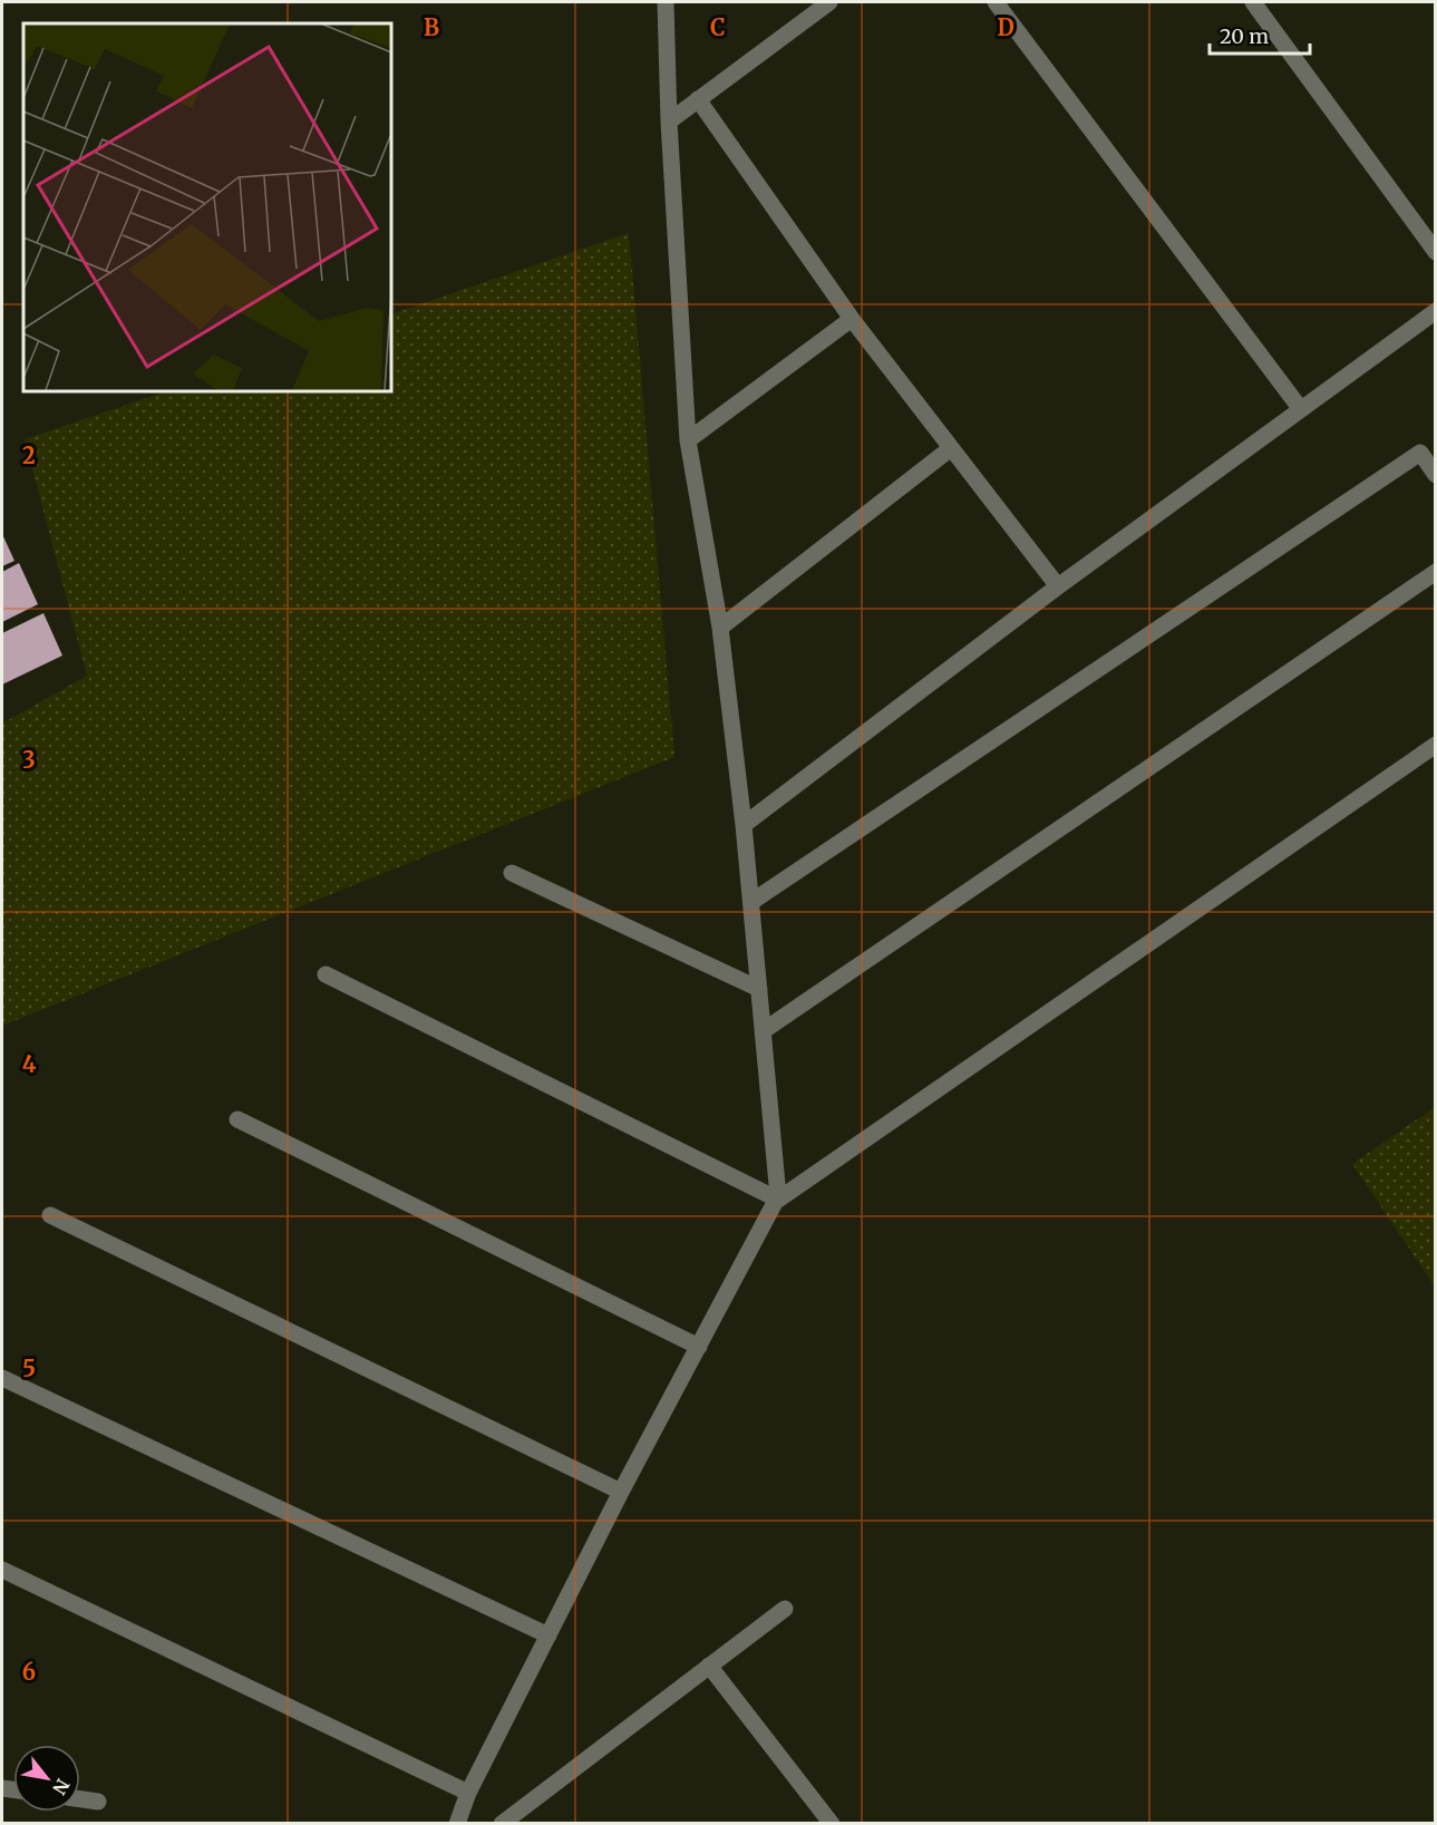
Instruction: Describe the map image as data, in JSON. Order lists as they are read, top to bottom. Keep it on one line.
{"scale_bar":"20 m","north":"bottom right","grid":{"columns":["B","C","D"],"rows":["2","3","4","5","6"]}}
